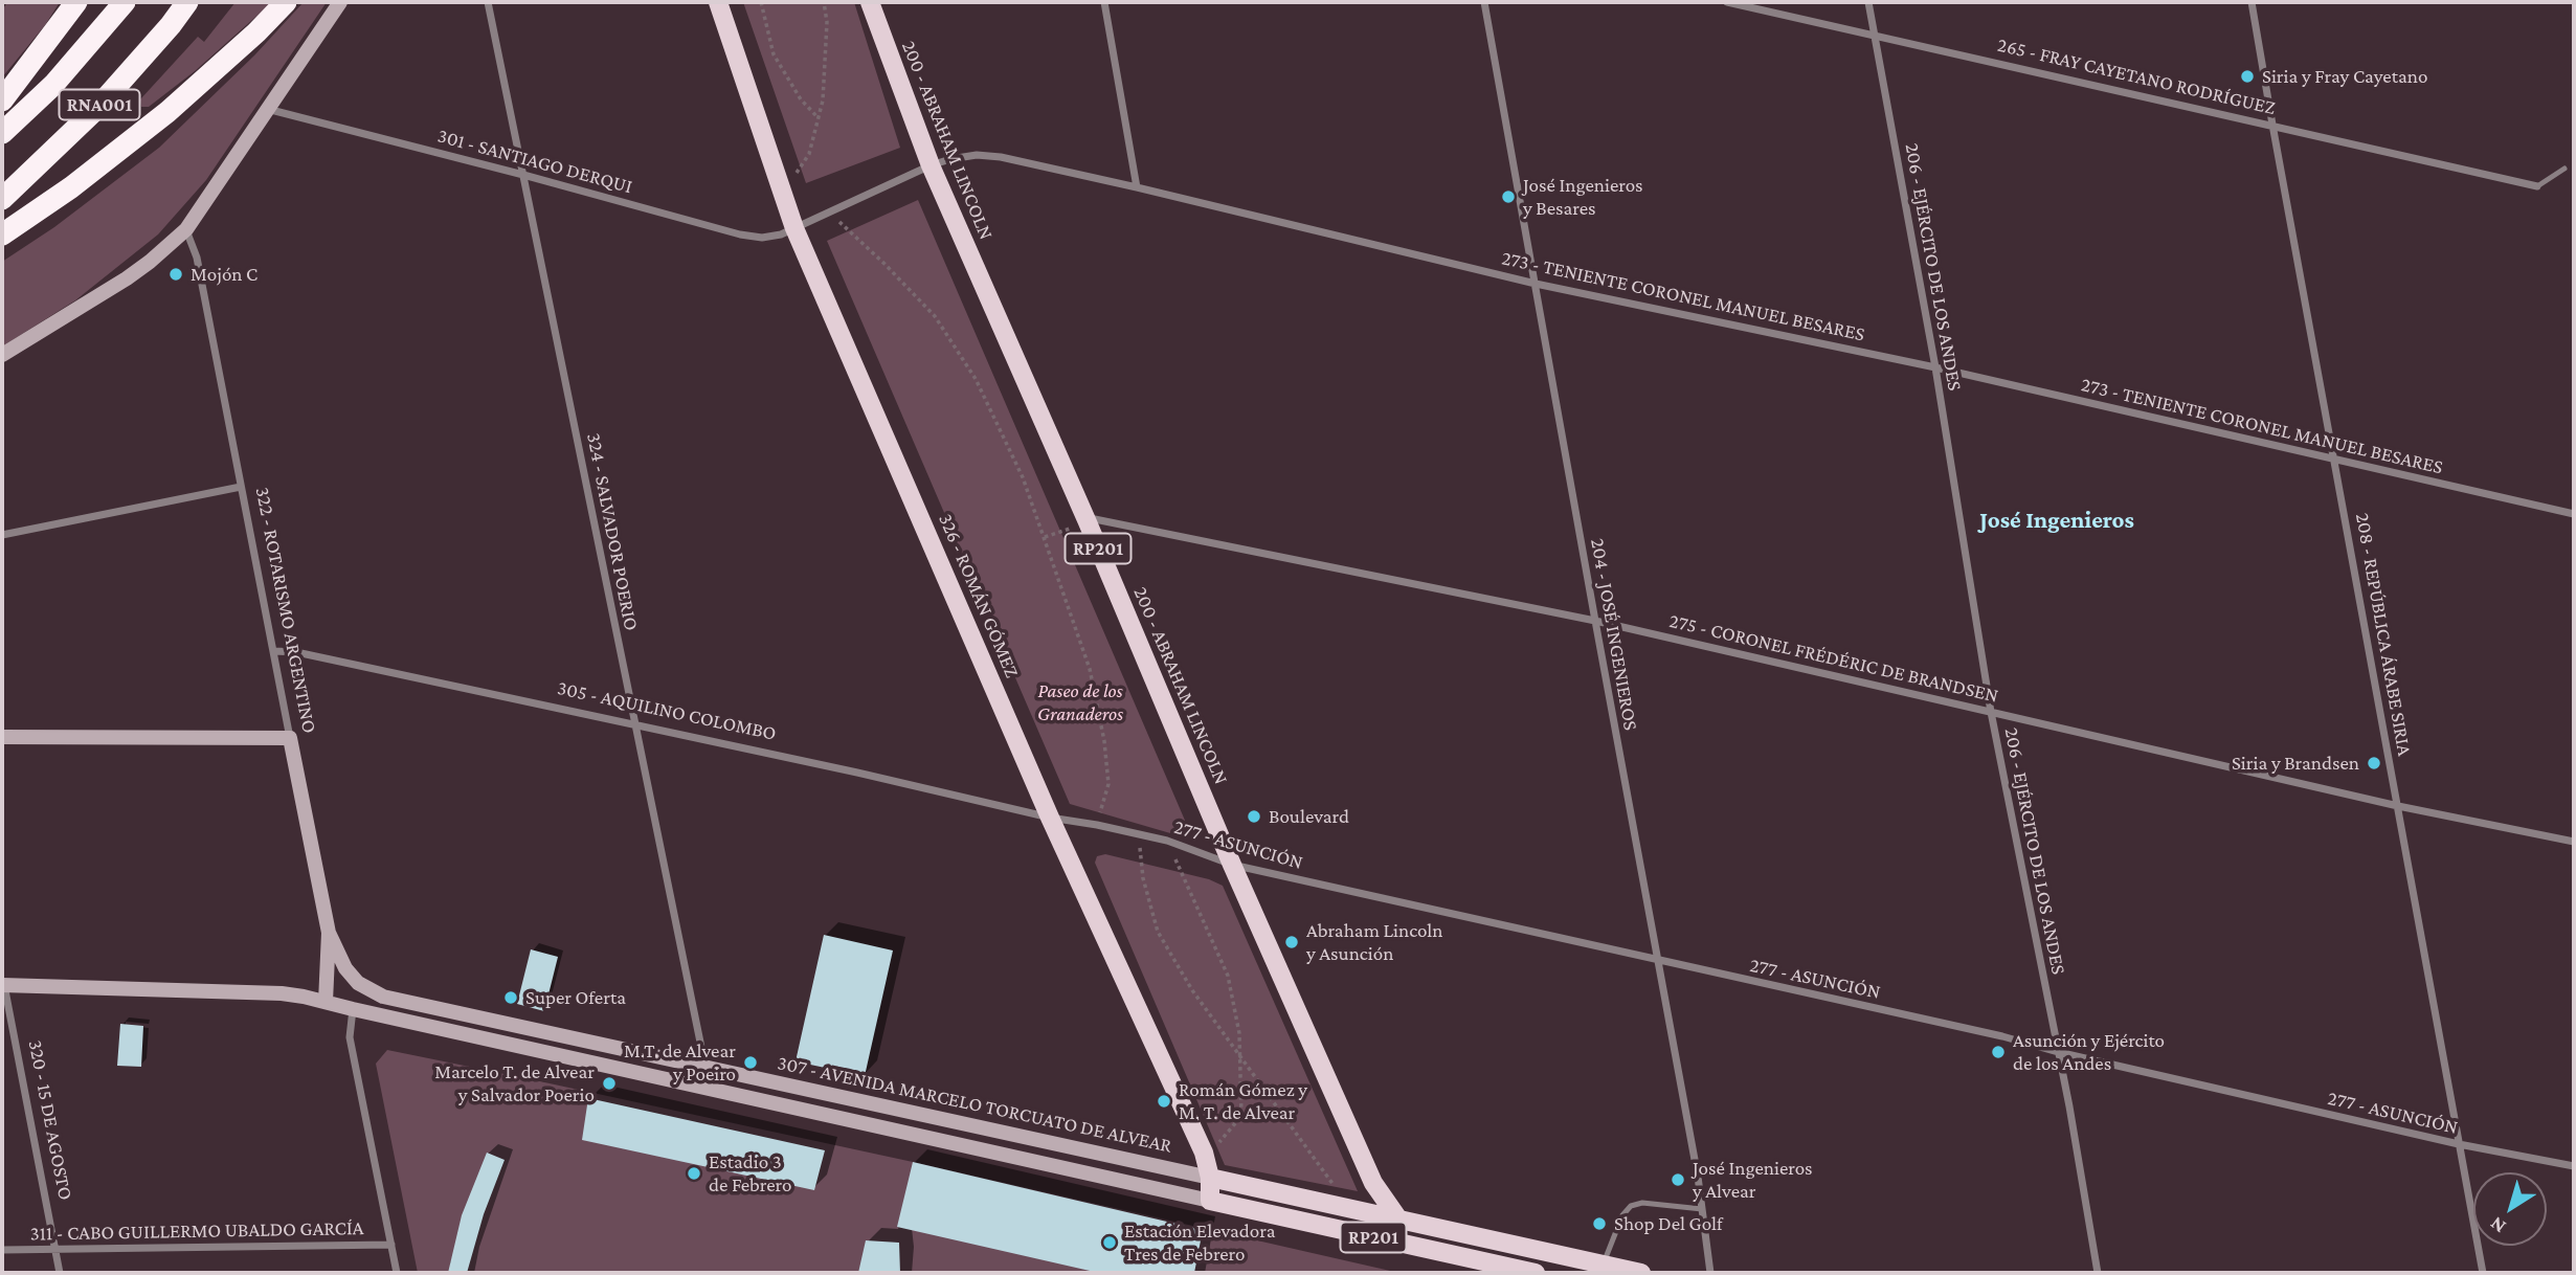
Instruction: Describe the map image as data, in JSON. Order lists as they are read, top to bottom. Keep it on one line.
{"streets":{"highway":["RNA001"],"main road":["200 - ABRAHAM LINCOLN","RP201","326 - ROMÁN GÓMEZ","322 - ROTARISMO ARGENTINO","307 - AVENIDA MARCELO TORCUATO DE ALVEAR"],"street":["265 - FRAY CAYETANO RODRÍGUEZ","301 - SANTIAGO DERQUI","206 - EJÉRCITO DE LOS ANDES","273 - TENIENTE CORONEL MANUEL BESARES","324 - SALVADOR POERIO","204 - JOSÉ INGENIEROS","208 - REPÚBLICA ÁRABE SIRIA","275 - CORONEL FRÉDÉRIC DE BRANDSEN","305 - AQUILINO COLOMBO","277 - ASUNCIÓN","320 - 15 DE AGOSTO","311 - CABO GUILLERMO UBALDO GARCÍA"]},"crossings":[["265 - FRAY CAYETANO RODRÍGUEZ","206 - EJÉRCITO DE LOS ANDES"],["265 - FRAY CAYETANO RODRÍGUEZ","208 - REPÚBLICA ÁRABE SIRIA"],["200 - ABRAHAM LINCOLN","273 - TENIENTE CORONEL MANUEL BESARES"],["200 - ABRAHAM LINCOLN","275 - CORONEL FRÉDÉRIC DE BRANDSEN"],["200 - ABRAHAM LINCOLN","277 - ASUNCIÓN"],["200 - ABRAHAM LINCOLN","307 - AVENIDA MARCELO TORCUATO DE ALVEAR"],["301 - SANTIAGO DERQUI","273 - TENIENTE CORONEL MANUEL BESARES"],["301 - SANTIAGO DERQUI","324 - SALVADOR POERIO"],["301 - SANTIAGO DERQUI","326 - ROMÁN GÓMEZ"],["206 - EJÉRCITO DE LOS ANDES","273 - TENIENTE CORONEL MANUEL BESARES"],["206 - EJÉRCITO DE LOS ANDES","275 - CORONEL FRÉDÉRIC DE BRANDSEN"],["206 - EJÉRCITO DE LOS ANDES","277 - ASUNCIÓN"],["273 - TENIENTE CORONEL MANUEL BESARES","326 - ROMÁN GÓMEZ"],["273 - TENIENTE CORONEL MANUEL BESARES","204 - JOSÉ INGENIEROS"],["273 - TENIENTE CORONEL MANUEL BESARES","208 - REPÚBLICA ÁRABE SIRIA"],["324 - SALVADOR POERIO","305 - AQUILINO COLOMBO"],["324 - SALVADOR POERIO","307 - AVENIDA MARCELO TORCUATO DE ALVEAR"],["326 - ROMÁN GÓMEZ","305 - AQUILINO COLOMBO"],["326 - ROMÁN GÓMEZ","277 - ASUNCIÓN"],["326 - ROMÁN GÓMEZ","307 - AVENIDA MARCELO TORCUATO DE ALVEAR"],["322 - ROTARISMO ARGENTINO","305 - AQUILINO COLOMBO"],["322 - ROTARISMO ARGENTINO","307 - AVENIDA MARCELO TORCUATO DE ALVEAR"],["204 - JOSÉ INGENIEROS","275 - CORONEL FRÉDÉRIC DE BRANDSEN"],["204 - JOSÉ INGENIEROS","277 - ASUNCIÓN"],["208 - REPÚBLICA ÁRABE SIRIA","275 - CORONEL FRÉDÉRIC DE BRANDSEN"],["208 - REPÚBLICA ÁRABE SIRIA","277 - ASUNCIÓN"],["305 - AQUILINO COLOMBO","277 - ASUNCIÓN"],["307 - AVENIDA MARCELO TORCUATO DE ALVEAR","320 - 15 DE AGOSTO"],["320 - 15 DE AGOSTO","311 - CABO GUILLERMO UBALDO GARCÍA"]],"districts":["José Ingenieros"],"parks":["Paseo de los Granaderos"],"places":["Siria y Fray Cayetano","José Ingenieros y Besares","Mojón C","Siria y Brandsen","Boulevard","Abraham Lincoln y Asunción","Super Oferta","Asunción y Ejército de los Andes","M.T. de Alvear y Poeiro","Marcelo T. de Alvear y Salvador Poerio","Román Gómez y M. T. de Alvear","Estadio 3 de Febrero","José Ingenieros y Alvear","Shop Del Golf","Estación Elevadora Tres de Febrero"],"north":"bottom left"}
